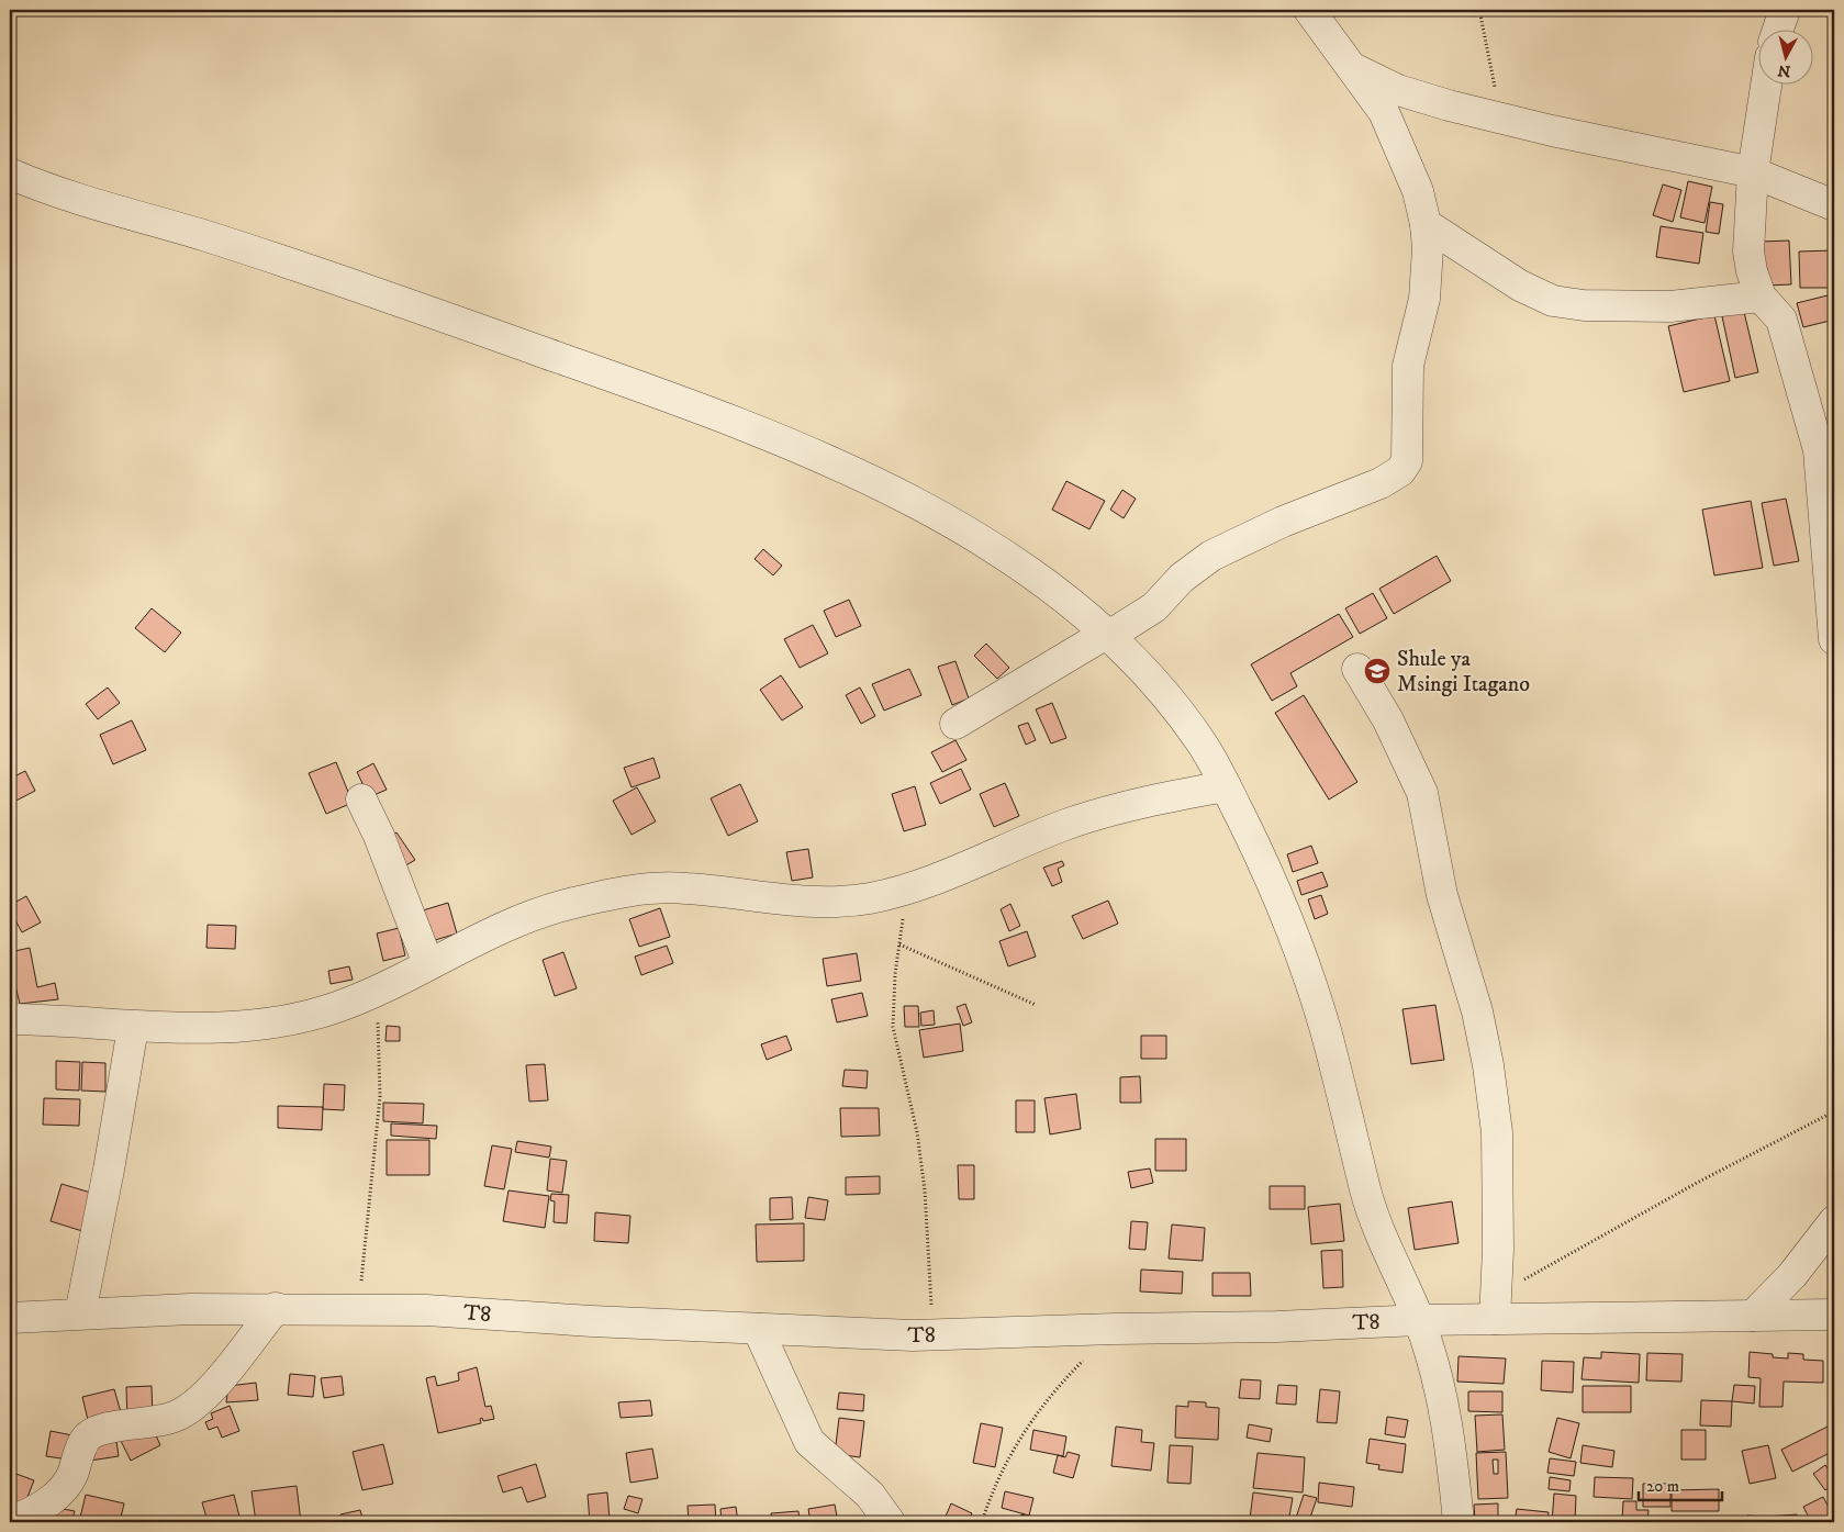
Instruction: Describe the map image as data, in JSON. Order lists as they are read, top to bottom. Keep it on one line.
{"streets":{"street":["T8"]},"places":{"school or university":["Shule ya Msingi Itagano"]},"scale_bar":"20 m","north":"bottom"}
